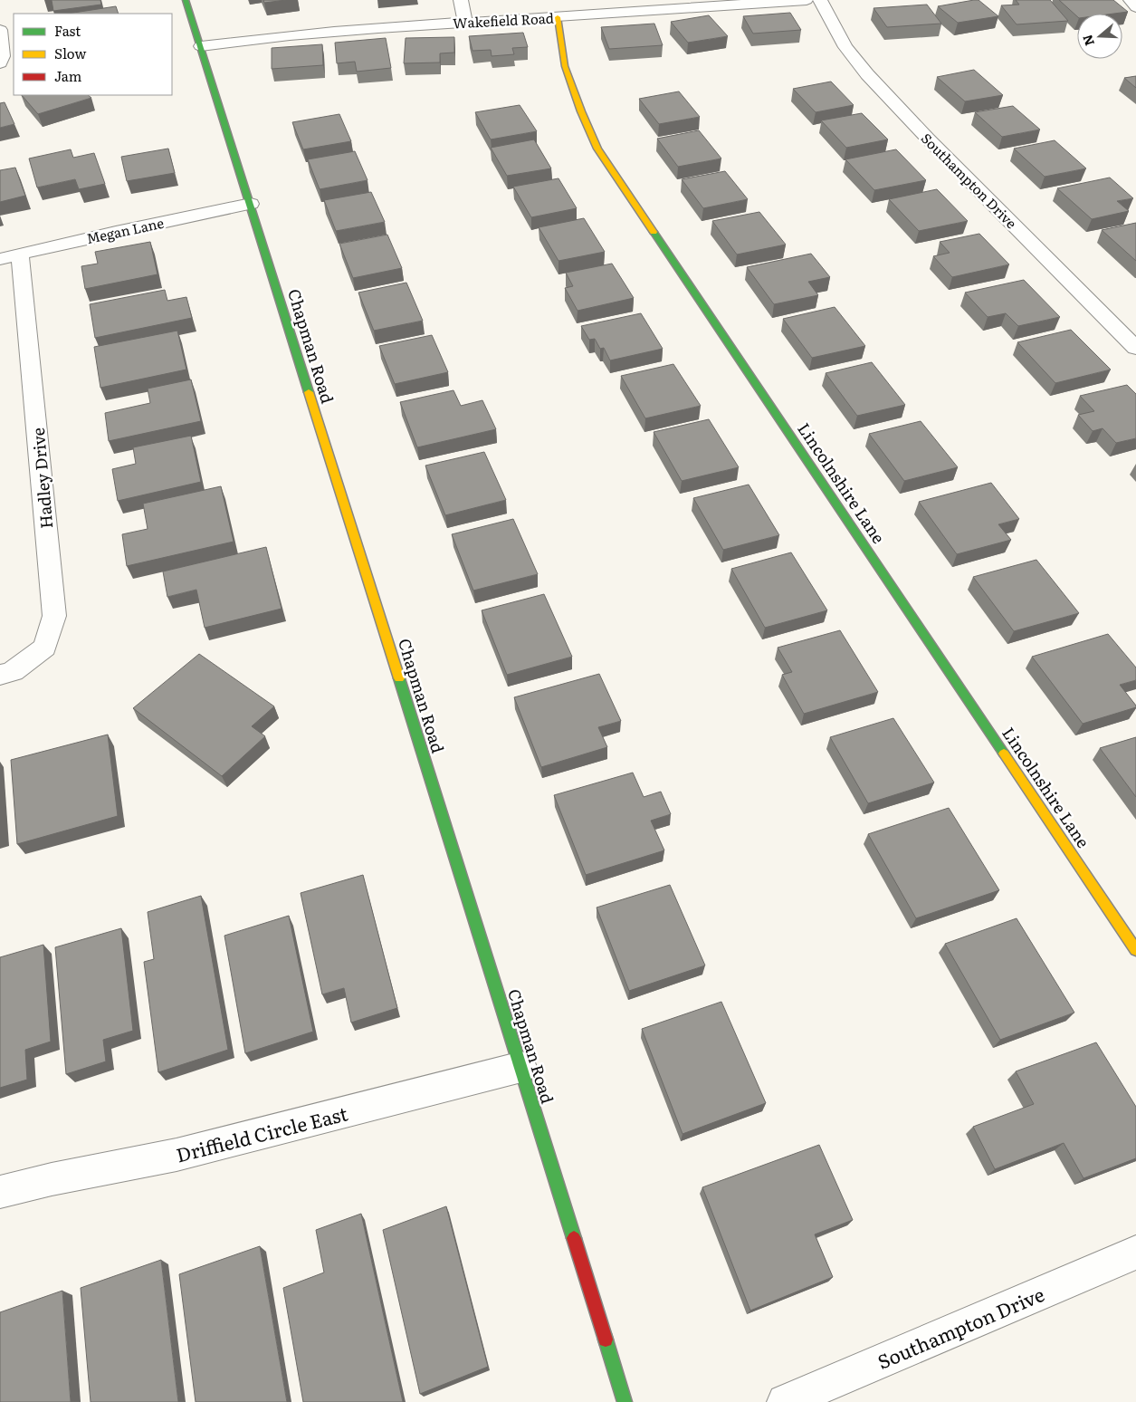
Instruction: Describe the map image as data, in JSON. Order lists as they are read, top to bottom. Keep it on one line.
{"streets":{"street":["Wakefield Road","Southampton Drive","Megan Lane","Chapman Road","Hadley Drive","Lincolnshire Lane","Driffield Circle East"]},"crossings":[["Wakefield Road","Chapman Road"],["Wakefield Road","Lincolnshire Lane"],["Megan Lane","Chapman Road"],["Megan Lane","Hadley Drive"],["Chapman Road","Driffield Circle East"]],"legend":["Fast","Slow","Jam"],"north":"left"}
